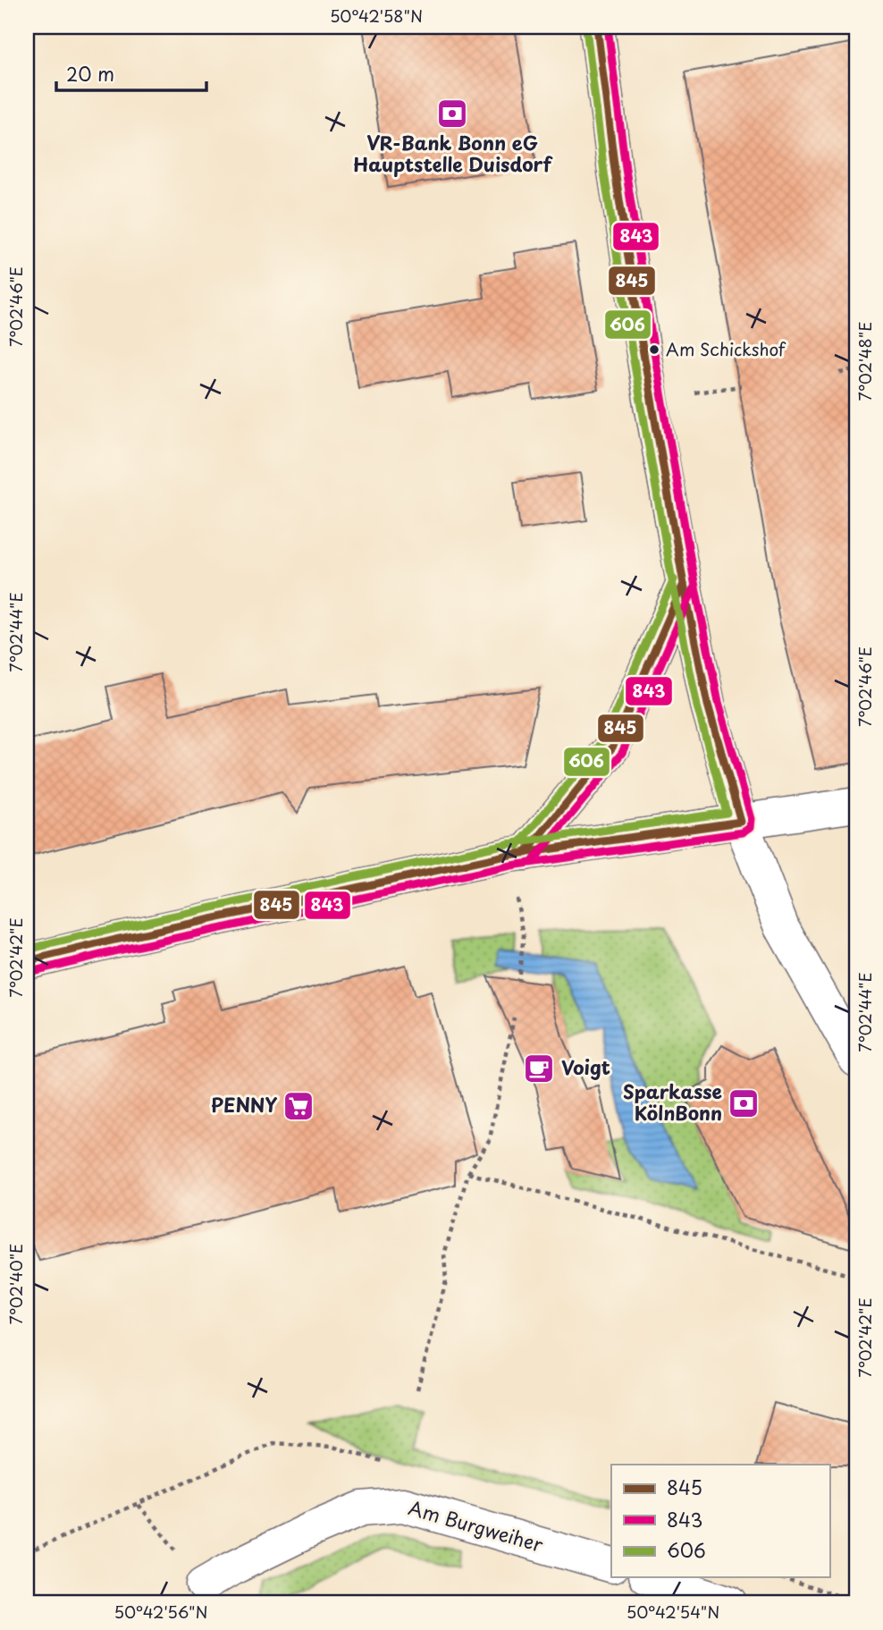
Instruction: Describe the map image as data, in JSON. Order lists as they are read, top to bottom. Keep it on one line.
{"streets":{"main road":["Am Burgweiher"]},"places":{"bank":["VR-Bank Bonn eG Hauptstelle Duisdorf","Sparkasse KölnBonn"],"other":["Am Schickshof"],"cafe":["Voigt"],"supermarket":["PENNY"]},"lines":["transit line 845","transit line 843","transit line 606"],"legend":["845","843","606"],"scale_bar":"20 m","coordinates":["50°42'58\"N","7°02'46\"E","7°02'48\"E","7°02'44\"E","7°02'42\"E","7°02'40\"E","50°42'56\"N","50°42'54\"N"]}
